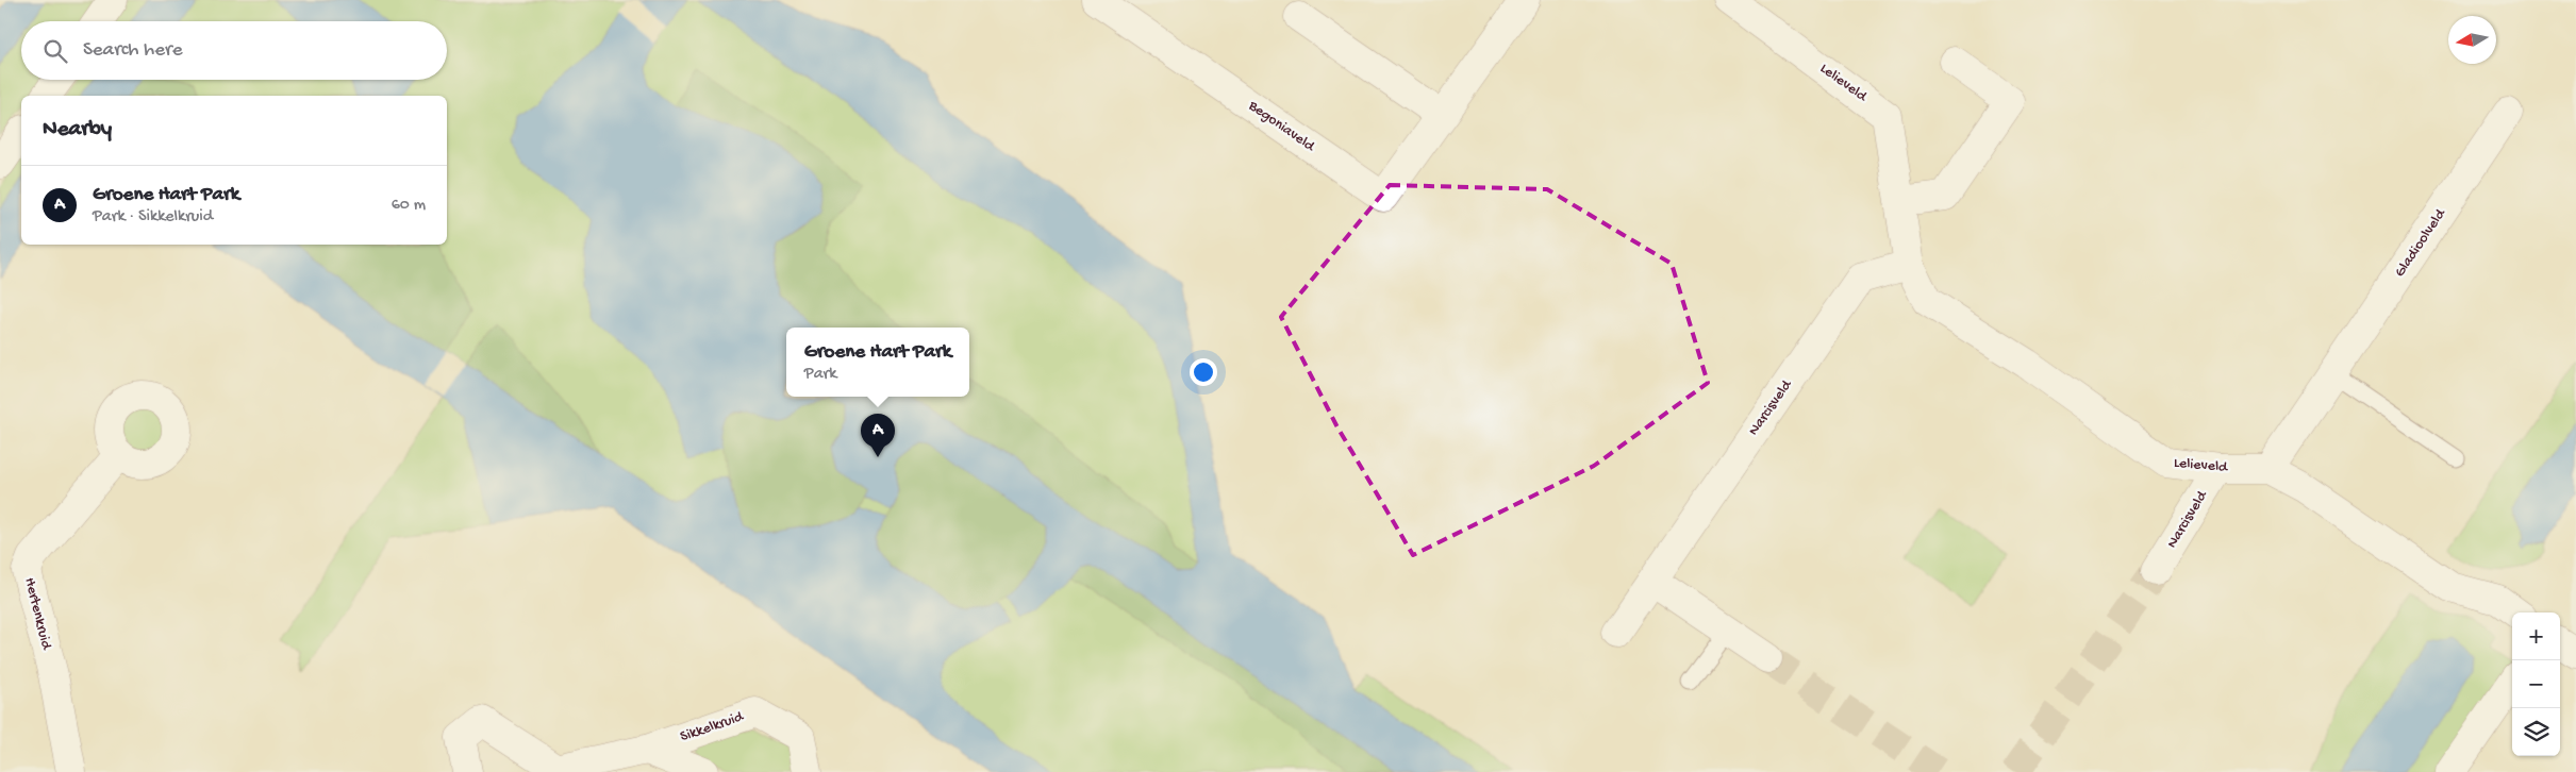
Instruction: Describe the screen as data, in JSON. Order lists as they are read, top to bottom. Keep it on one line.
{"streets":{"street":["Lelieveld","Begoniaveld","Gladioolveld","Narcisveld","Hertenkruid","Sikkelkruid"]},"crossings":[["Lelieveld","Gladioolveld"],["Lelieveld","Narcisveld"]],"north":"left","page":{"search":"Search here","heading":"Nearby","list":[{"mark":"A","name":"Groene Hart Park","note":"Park · Sikkelkruid","value":"60 m"}],"popup":["Groene Hart Park","Park"],"pins":"A","map_buttons":["+","−"]}}
